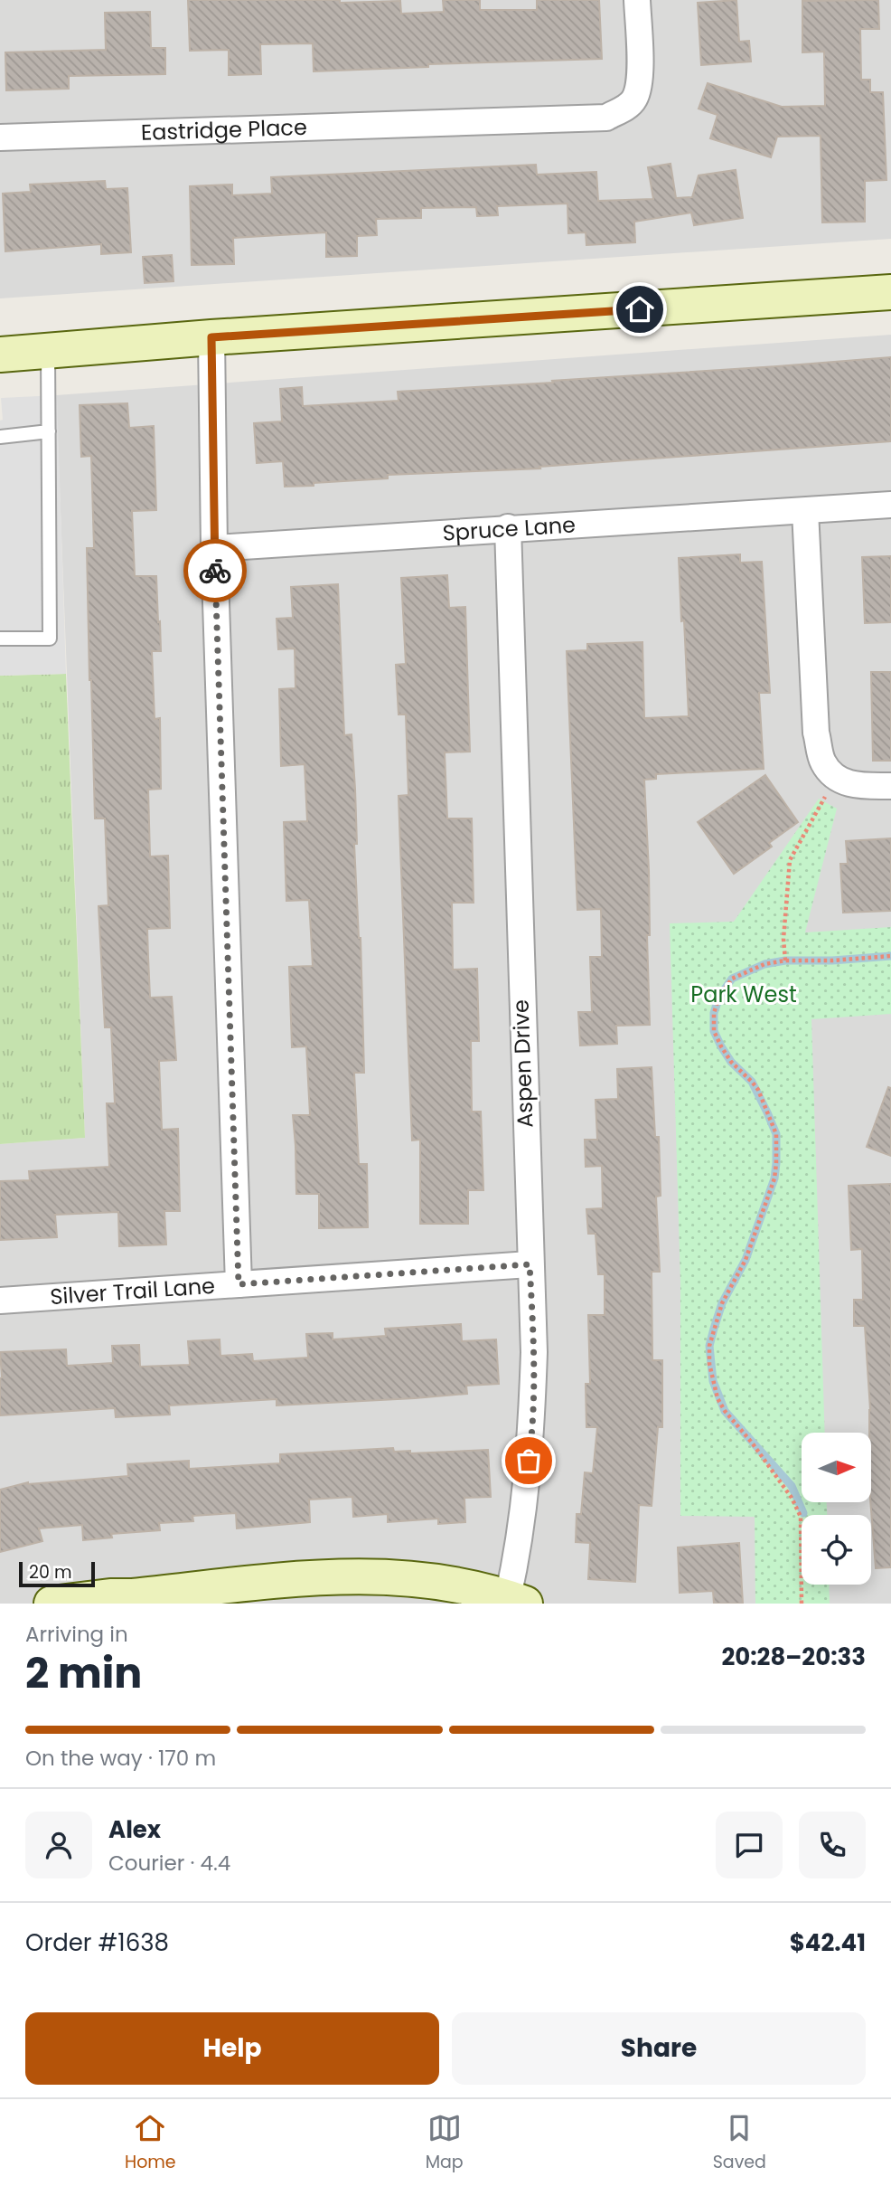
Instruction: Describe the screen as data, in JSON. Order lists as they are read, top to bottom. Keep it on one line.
{"streets":{"street":["Eastridge Place","Spruce Lane","Aspen Drive","Silver Trail Lane"]},"crossings":[["Spruce Lane","Aspen Drive"],["Aspen Drive","Silver Trail Lane"]],"parks":["Park West"],"scale_bar":"20 m","north":"right","page":{"scale":"20 m","heading":["2 min","Arriving in","20:28–20:33"],"panel":["Alex","Courier · 4.4","Order #1638","$42.41"],"bar":"On the way · 170 m","buttons":["Help","Share"],"tabs":["Home","Map","Saved"]}}
